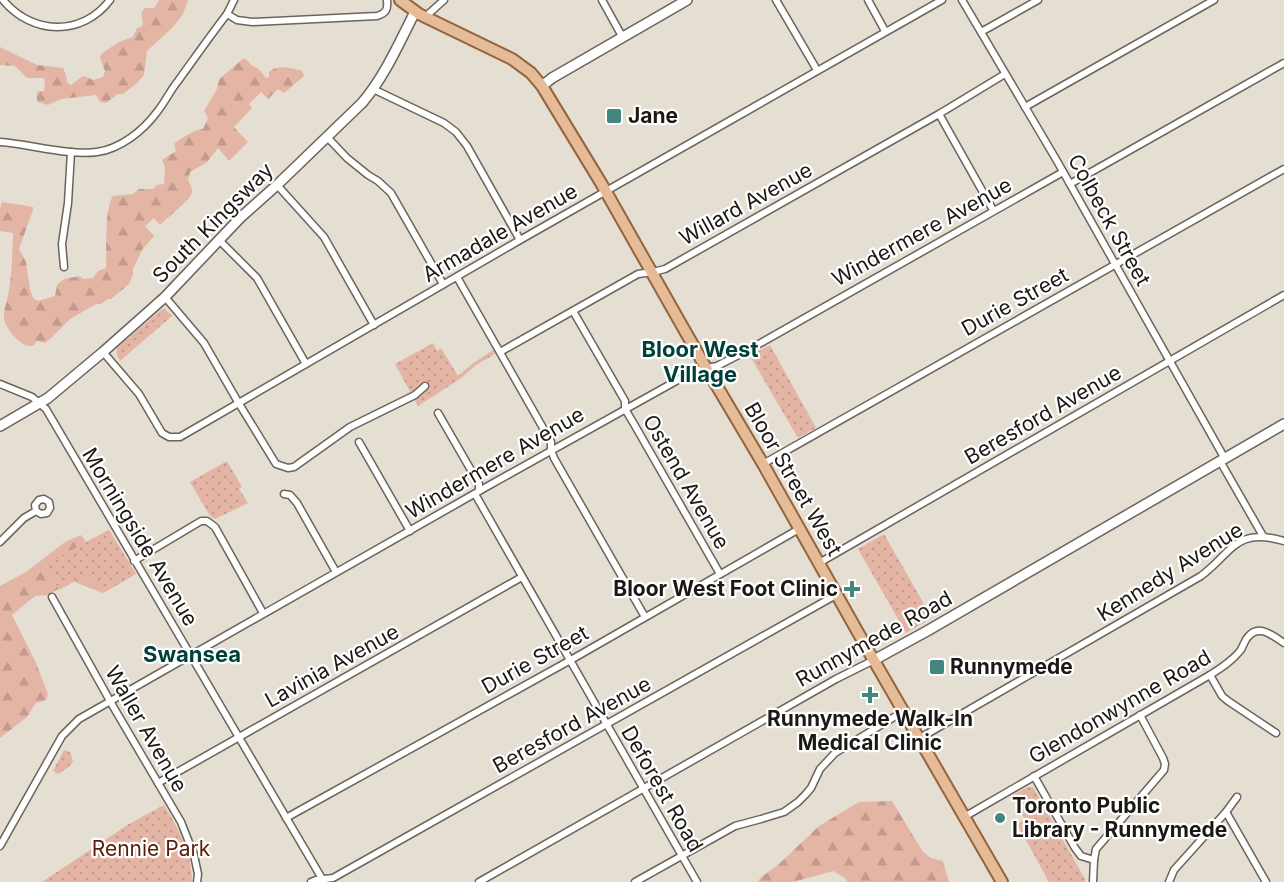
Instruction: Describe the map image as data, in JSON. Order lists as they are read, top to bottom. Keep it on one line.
{"streets":{"main road":["Bloor Street West"],"street":["Willard Avenue","Colbeck Street","South Kingsway","Windermere Avenue","Armadale Avenue","Durie Street","Beresford Avenue","Ostend Avenue","Morningside Avenue","Kennedy Avenue","Runnymede Road","Lavinia Avenue","Glendonwynne Road","Waller Avenue","Deforest Road"]},"crossings":[["Willard Avenue","Colbeck Street"],["Willard Avenue","Bloor Street West"],["Willard Avenue","Ostend Avenue"],["Colbeck Street","Windermere Avenue"],["Colbeck Street","Durie Street"],["Colbeck Street","Beresford Avenue"],["Colbeck Street","Kennedy Avenue"],["Colbeck Street","Runnymede Road"],["South Kingsway","Armadale Avenue"],["South Kingsway","Bloor Street West"],["South Kingsway","Morningside Avenue"],["Windermere Avenue","Bloor Street West"],["Windermere Avenue","Ostend Avenue"],["Windermere Avenue","Morningside Avenue"],["Windermere Avenue","Waller Avenue"],["Windermere Avenue","Deforest Road"],["Armadale Avenue","Bloor Street West"],["Durie Street","Bloor Street West"],["Durie Street","Ostend Avenue"],["Durie Street","Morningside Avenue"],["Durie Street","Deforest Road"],["Beresford Avenue","Bloor Street West"],["Beresford Avenue","Morningside Avenue"],["Beresford Avenue","Deforest Road"],["Bloor Street West","Kennedy Avenue"],["Bloor Street West","Runnymede Road"],["Bloor Street West","Glendonwynne Road"],["Morningside Avenue","Lavinia Avenue"],["Runnymede Road","Deforest Road"],["Lavinia Avenue","Waller Avenue"],["Lavinia Avenue","Deforest Road"]],"districts":["Bloor West Village","Swansea"],"parks":["Rennie Park"],"places":{"transit":["Jane","Runnymede"],"health":["Bloor West Foot Clinic","Runnymede Walk-In Medical Clinic"],"other":["Toronto Public Library - Runnymede"]}}
